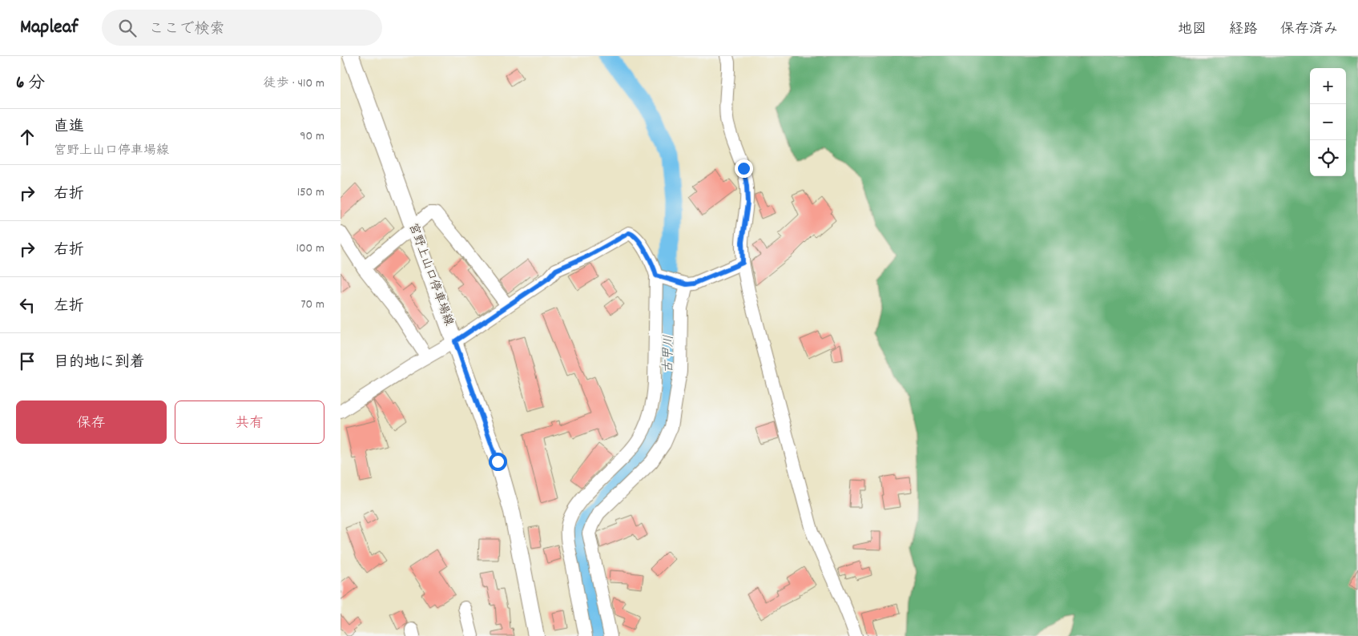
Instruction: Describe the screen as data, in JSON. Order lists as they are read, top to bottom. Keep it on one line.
{"streets":{"main road":["宮野上山口停車場線"]},"water":["古甲川"],"page":{"header":"Mapleaf","search":"ここで検索","nav":["地図","経路","保存済み"],"heading":["6 分","徒歩 · 410 m"],"map_buttons":["+","−"],"list":[["直進","宮野上山口停車場線","90 m"],["右折","150 m"],["右折","100 m"],["左折","70 m"],"目的地に到着"],"buttons":["保存","共有"]}}
